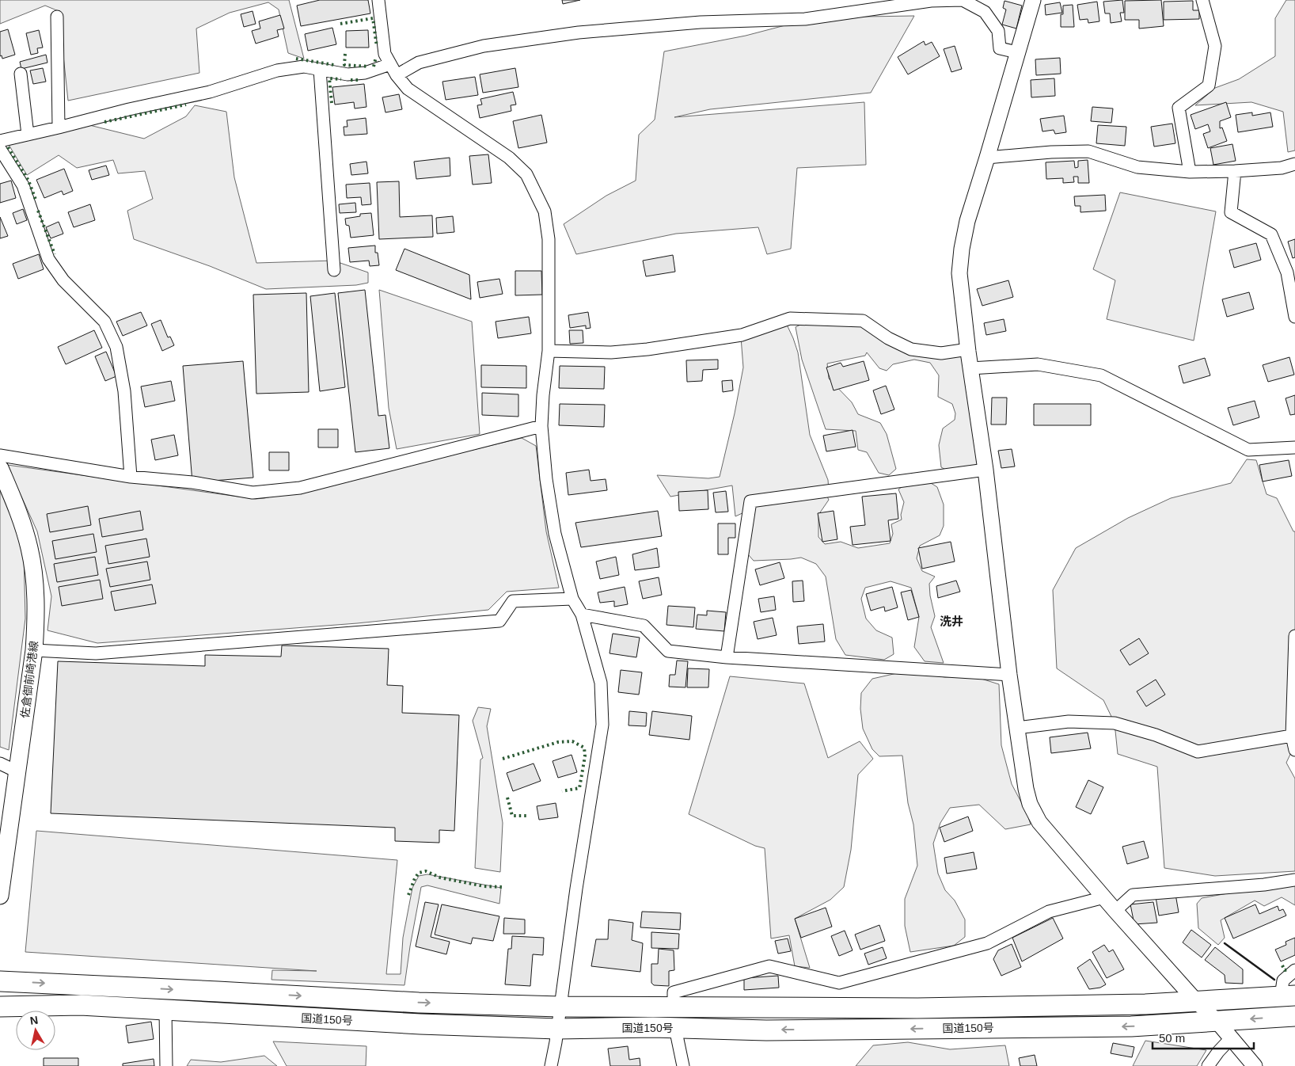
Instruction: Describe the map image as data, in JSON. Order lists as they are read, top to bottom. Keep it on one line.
{"streets":{"highway":["国道150号"],"main road":["佐倉御前崎港線"]},"districts":["洗井"],"scale_bar":"50 m","north":"top"}
